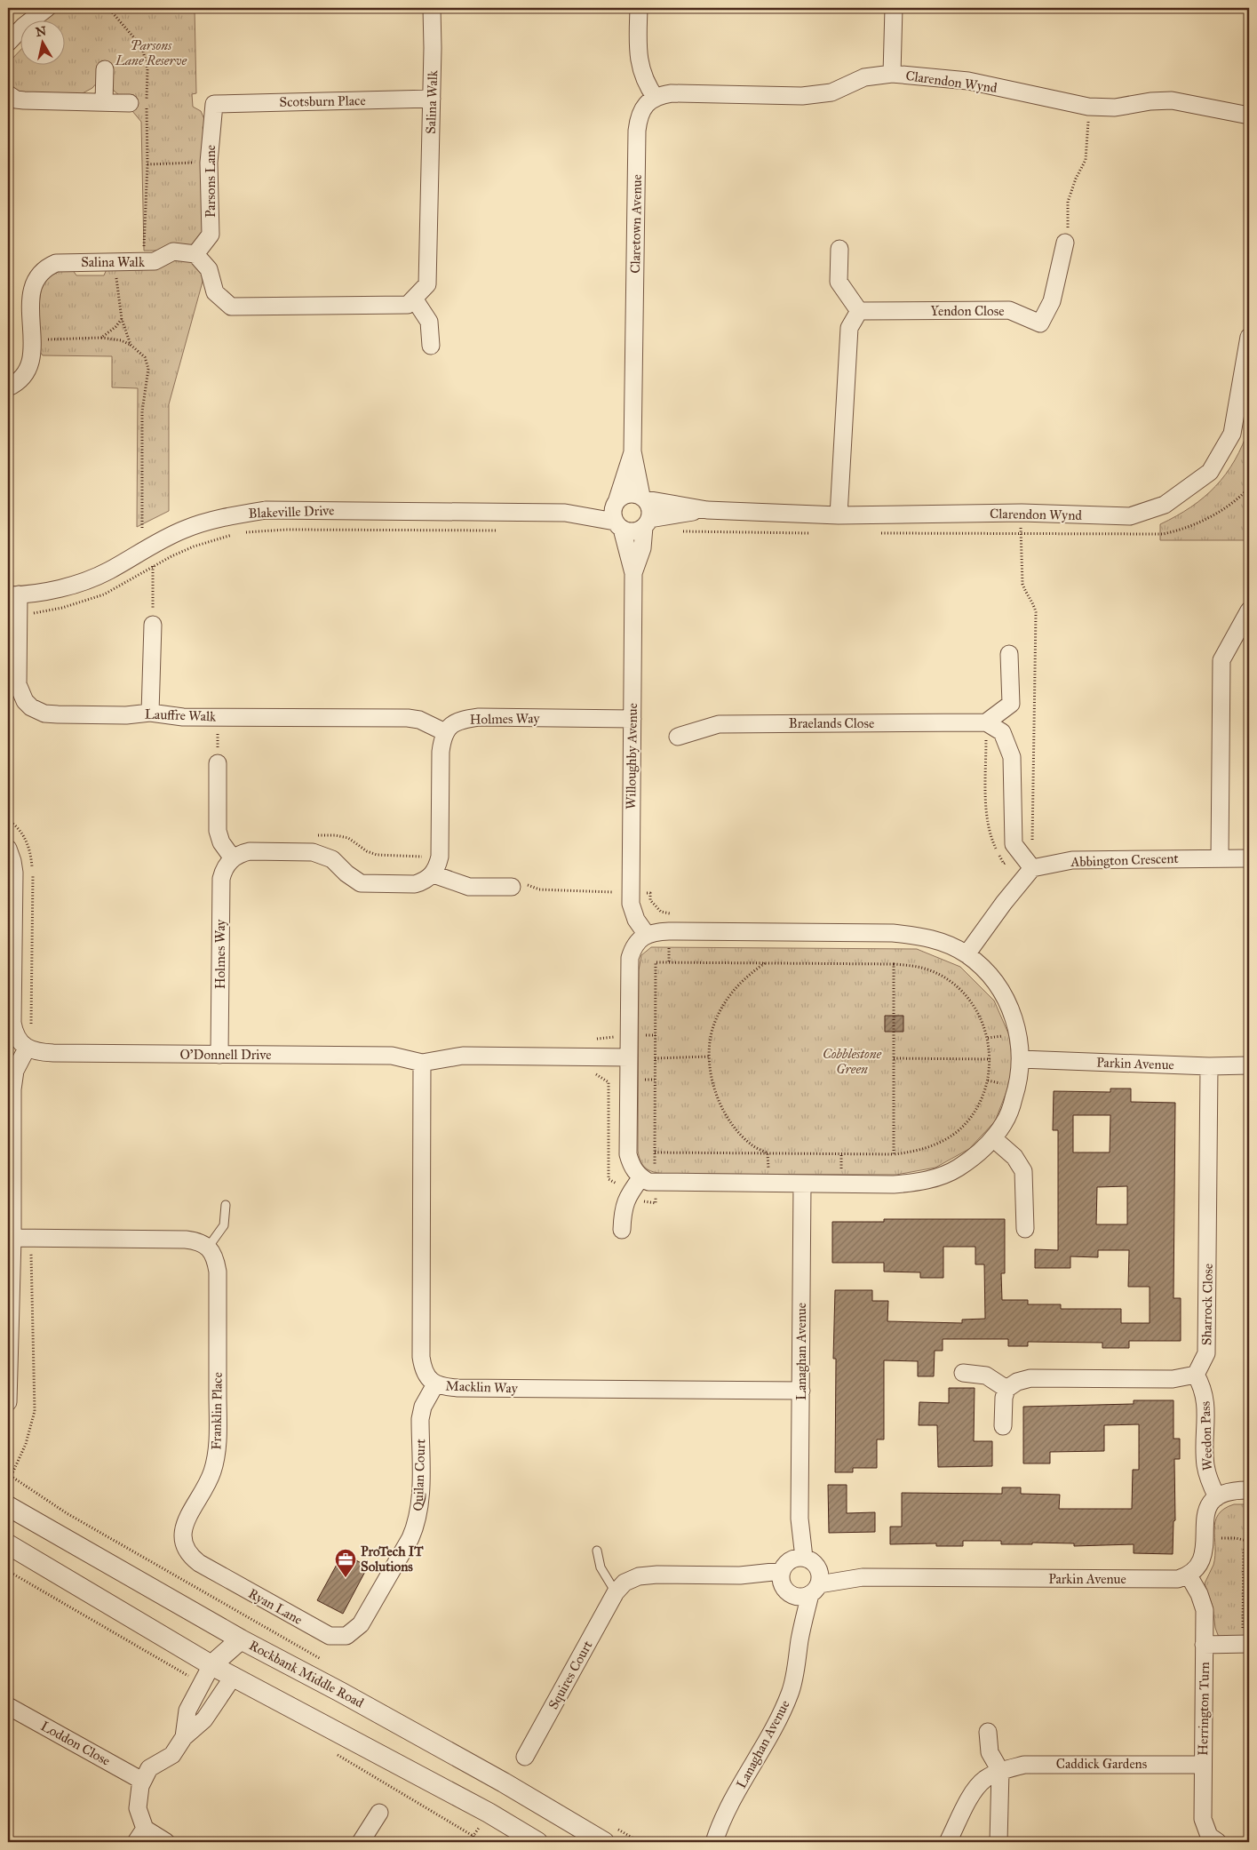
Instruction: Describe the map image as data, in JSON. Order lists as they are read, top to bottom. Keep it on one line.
{"streets":{"street":["Clarendon Wynd","Scotsburn Place","Salina Walk","Parsons Lane","Claretown Avenue","Yendon Close","Blakeville Drive","Lauffre Walk","Holmes Way","Braelands Close","Willoughby Avenue","Abbington Crescent","O'Donnell Drive","Parkin Avenue","Sharrock Close","Lanaghan Avenue","Macklin Way","Franklin Place","Weedon Pass","Quilan Court","Ryan Lane","Rockbank Middle Road","Squires Court","Herrington Turn","Loddon Close","Caddick Gardens"]},"crossings":[["Clarendon Wynd","Claretown Avenue"],["Clarendon Wynd","Blakeville Drive"],["Clarendon Wynd","Willoughby Avenue"],["Scotsburn Place","Salina Walk"],["Scotsburn Place","Parsons Lane"],["Salina Walk","Parsons Lane"],["Claretown Avenue","Blakeville Drive"],["Claretown Avenue","Willoughby Avenue"],["Blakeville Drive","Lauffre Walk"],["Blakeville Drive","Willoughby Avenue"],["Lauffre Walk","Holmes Way"],["Holmes Way","Willoughby Avenue"],["Holmes Way","O'Donnell Drive"],["O'Donnell Drive","Macklin Way"],["Parkin Avenue","Sharrock Close"],["Parkin Avenue","Lanaghan Avenue"],["Parkin Avenue","Squires Court"],["Parkin Avenue","Herrington Turn"],["Sharrock Close","Weedon Pass"],["Lanaghan Avenue","Macklin Way"],["Lanaghan Avenue","Squires Court"],["Macklin Way","Quilan Court"],["Franklin Place","Ryan Lane"],["Quilan Court","Ryan Lane"],["Herrington Turn","Caddick Gardens"]],"parks":["Parsons Lane Reserve","Cobblestone Green"],"places":{"office":["ProTech IT Solutions"]},"north":"top"}
